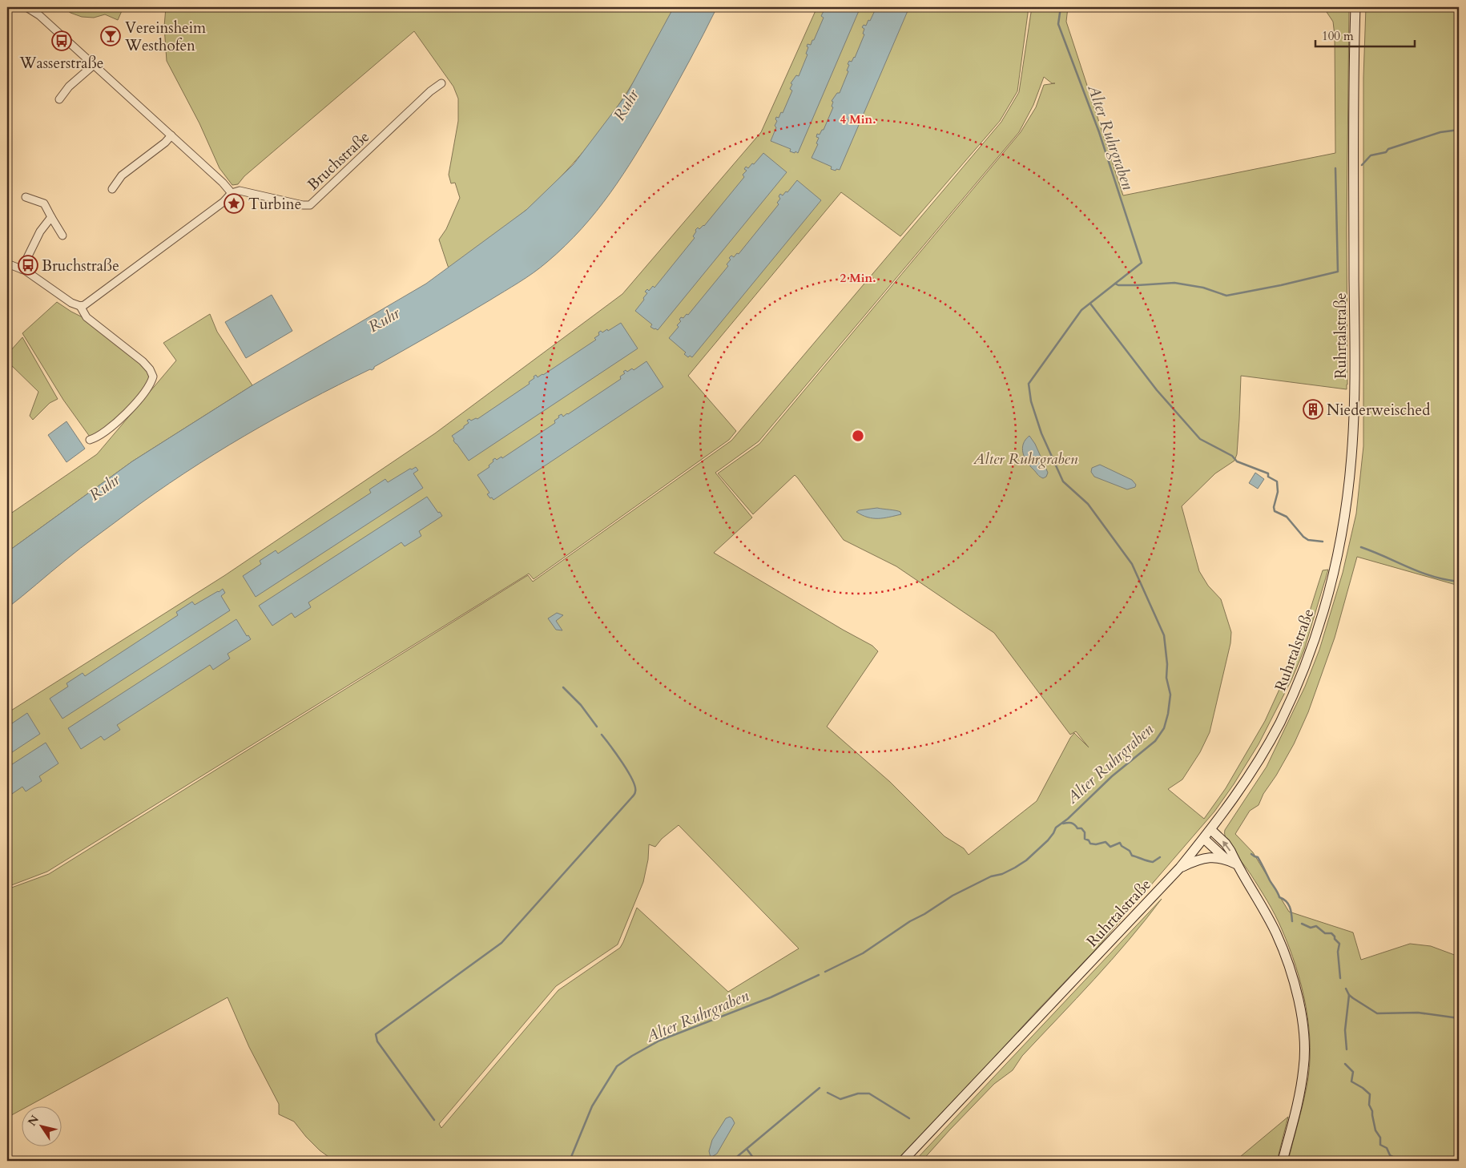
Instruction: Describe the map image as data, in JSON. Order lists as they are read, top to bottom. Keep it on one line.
{"streets":{"main road":["Ruhrtalstraße"],"street":["Bruchstraße"]},"water":["Ruhr","Alter Ruhrgraben"],"parks":["Alter Ruhrgraben"],"places":{"bar":["Vereinsheim Westhofen"],"bus stop":["Wasserstraße","Bruchstraße"],"place":["Turbine"],"building":["Niederweisched"]},"scale_bar":"100 m","north":"top left","rings":["4 Min.","2 Min."]}
